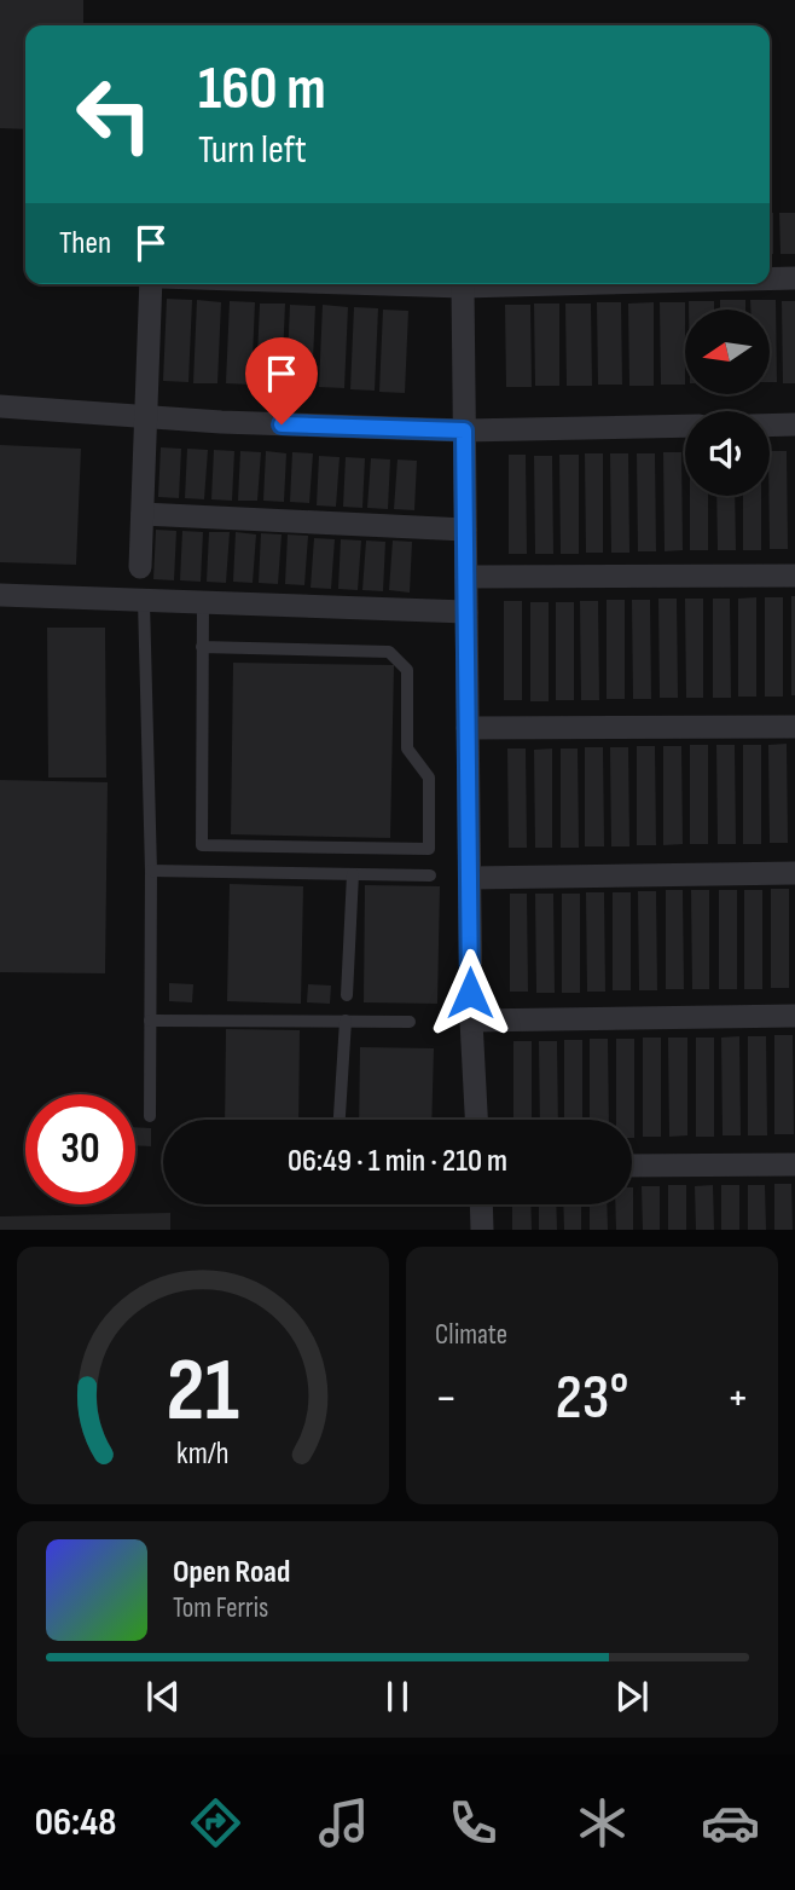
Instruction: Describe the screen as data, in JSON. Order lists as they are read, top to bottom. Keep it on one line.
{"north":"left","page":{"turn":["160 m","Turn left"],"then":"Then","limit":"30","trip":"06:49 · 1 min · 210 m","tile":"Climate","heat":["−","23°","+"],"song":["Open Road","Tom Ferris"],"tabs":"06:48","gauge":["21","km/h"]}}
